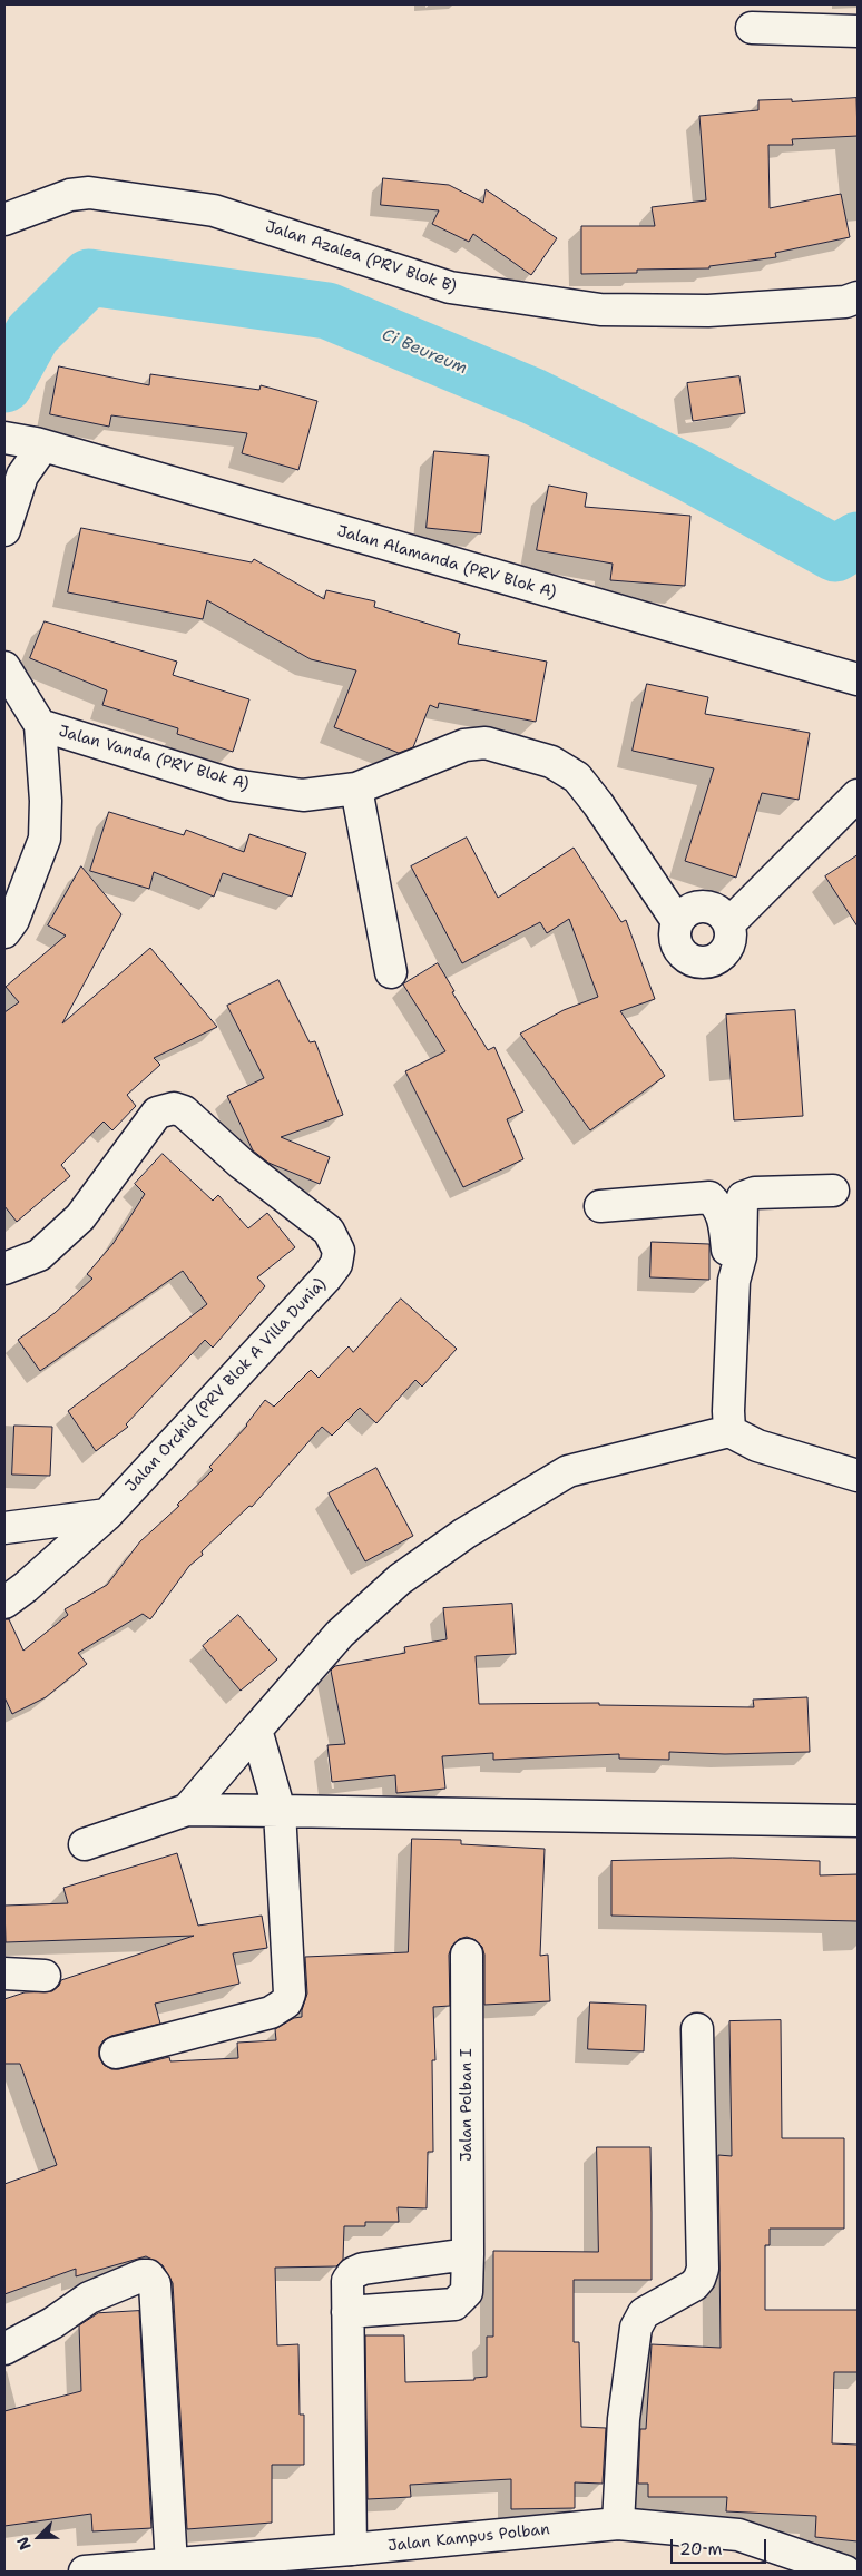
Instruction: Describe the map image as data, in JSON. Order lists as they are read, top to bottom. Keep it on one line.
{"streets":{"street":["Jalan Azalea (PRV Blok B)","Jalan Alamanda (PRV Blok A)","Jalan Vanda (PRV Blok A)","Jalan Orchid (PRV Blok A Villa Dunia)","Jalan Polban I","Jalan Kampus Polban"]},"water":["Ci Beureum"],"scale_bar":"20 m","north":"bottom left"}
